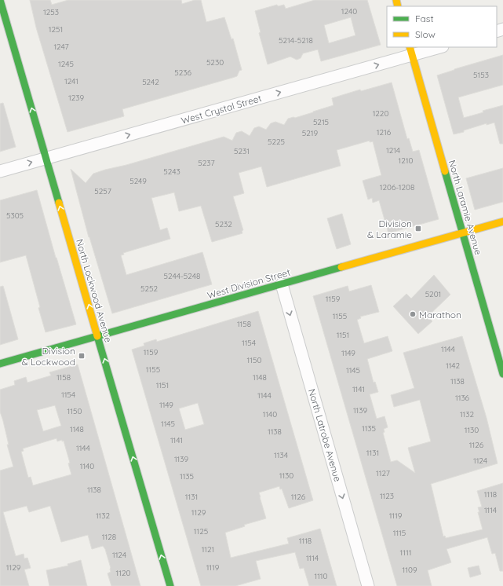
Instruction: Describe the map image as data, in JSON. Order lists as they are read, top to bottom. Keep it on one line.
{"streets":{"street":["West Crystal Street","North Laramie Avenue","West Division Street","North Lockwood Avenue","North Latrobe Avenue"]},"crossings":[["West Crystal Street","North Laramie Avenue"],["West Crystal Street","North Lockwood Avenue"],["North Laramie Avenue","West Division Street"],["West Division Street","North Lockwood Avenue"],["West Division Street","North Latrobe Avenue"]],"one_way":["West Crystal Street","North Lockwood Avenue","North Latrobe Avenue"],"places":{"transit":["Division & Laramie","Division & Lockwood"],"other":["Marathon"]},"house_numbers":["1240","1253","1251","5214-5218","1247","5230","1245","5236","5153","1241","5242","1239","1220","5215","1216","5219","5225","1214","5231","1210","5237","5243","5249","1206-1208","5257","5305","5232","5244-5248","5252","5201","1159","1155","1158","1151","1154","1144","1159","1149","1150","1142","1155","1145","1158","1148","1138","1151","1141","1154","1144","1136","1149","1139","1150","1140","1132","1145","1135","1148","1130","1138","1141","1126","1144","1131","1134","1139","1124","1140","1127","1130","1135","1138","1118","1123","1131","1126","1114","1129","1132","1119","1125","1115","1128","1118","1121","1111","1124","1114","1129","1119","1109","1120","1110"],"legend":["Fast","Slow"]}
